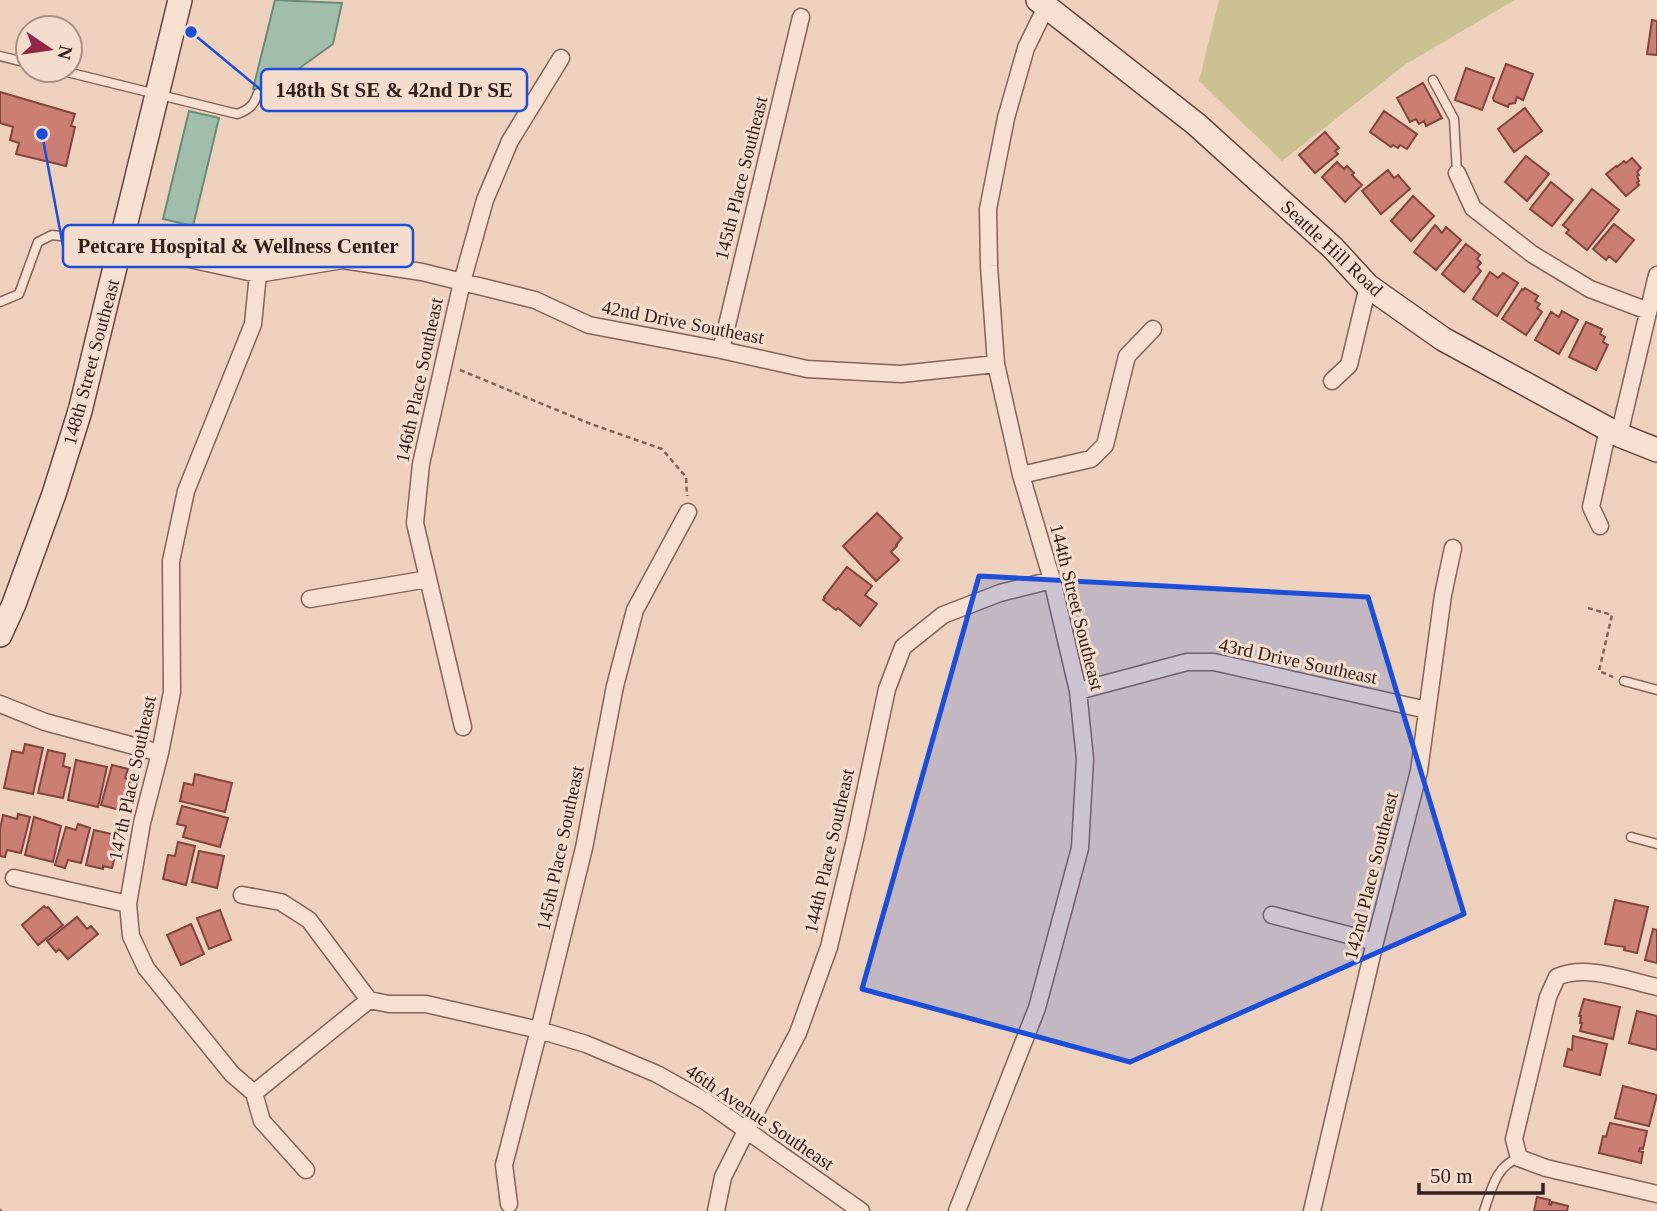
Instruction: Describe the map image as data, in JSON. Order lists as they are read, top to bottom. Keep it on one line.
{"streets":{"main road":["Seattle Hill Road","148th Street Southeast"],"street":["145th Place Southeast","42nd Drive Southeast","146th Place Southeast","144th Street Southeast","43rd Drive Southeast","147th Place Southeast","144th Place Southeast","142nd Place Southeast","46th Avenue Southeast"]},"crossings":[["145th Place Southeast","42nd Drive Southeast"],["145th Place Southeast","46th Avenue Southeast"],["Seattle Hill Road","144th Street Southeast"],["42nd Drive Southeast","148th Street Southeast"],["42nd Drive Southeast","146th Place Southeast"],["42nd Drive Southeast","144th Street Southeast"],["42nd Drive Southeast","147th Place Southeast"],["144th Street Southeast","43rd Drive Southeast"],["144th Street Southeast","144th Place Southeast"],["43rd Drive Southeast","142nd Place Southeast"],["144th Place Southeast","46th Avenue Southeast"]],"places":["148th St SE & 42nd Dr SE","Petcare Hospital & Wellness Center"],"scale_bar":"50 m","north":"right"}
